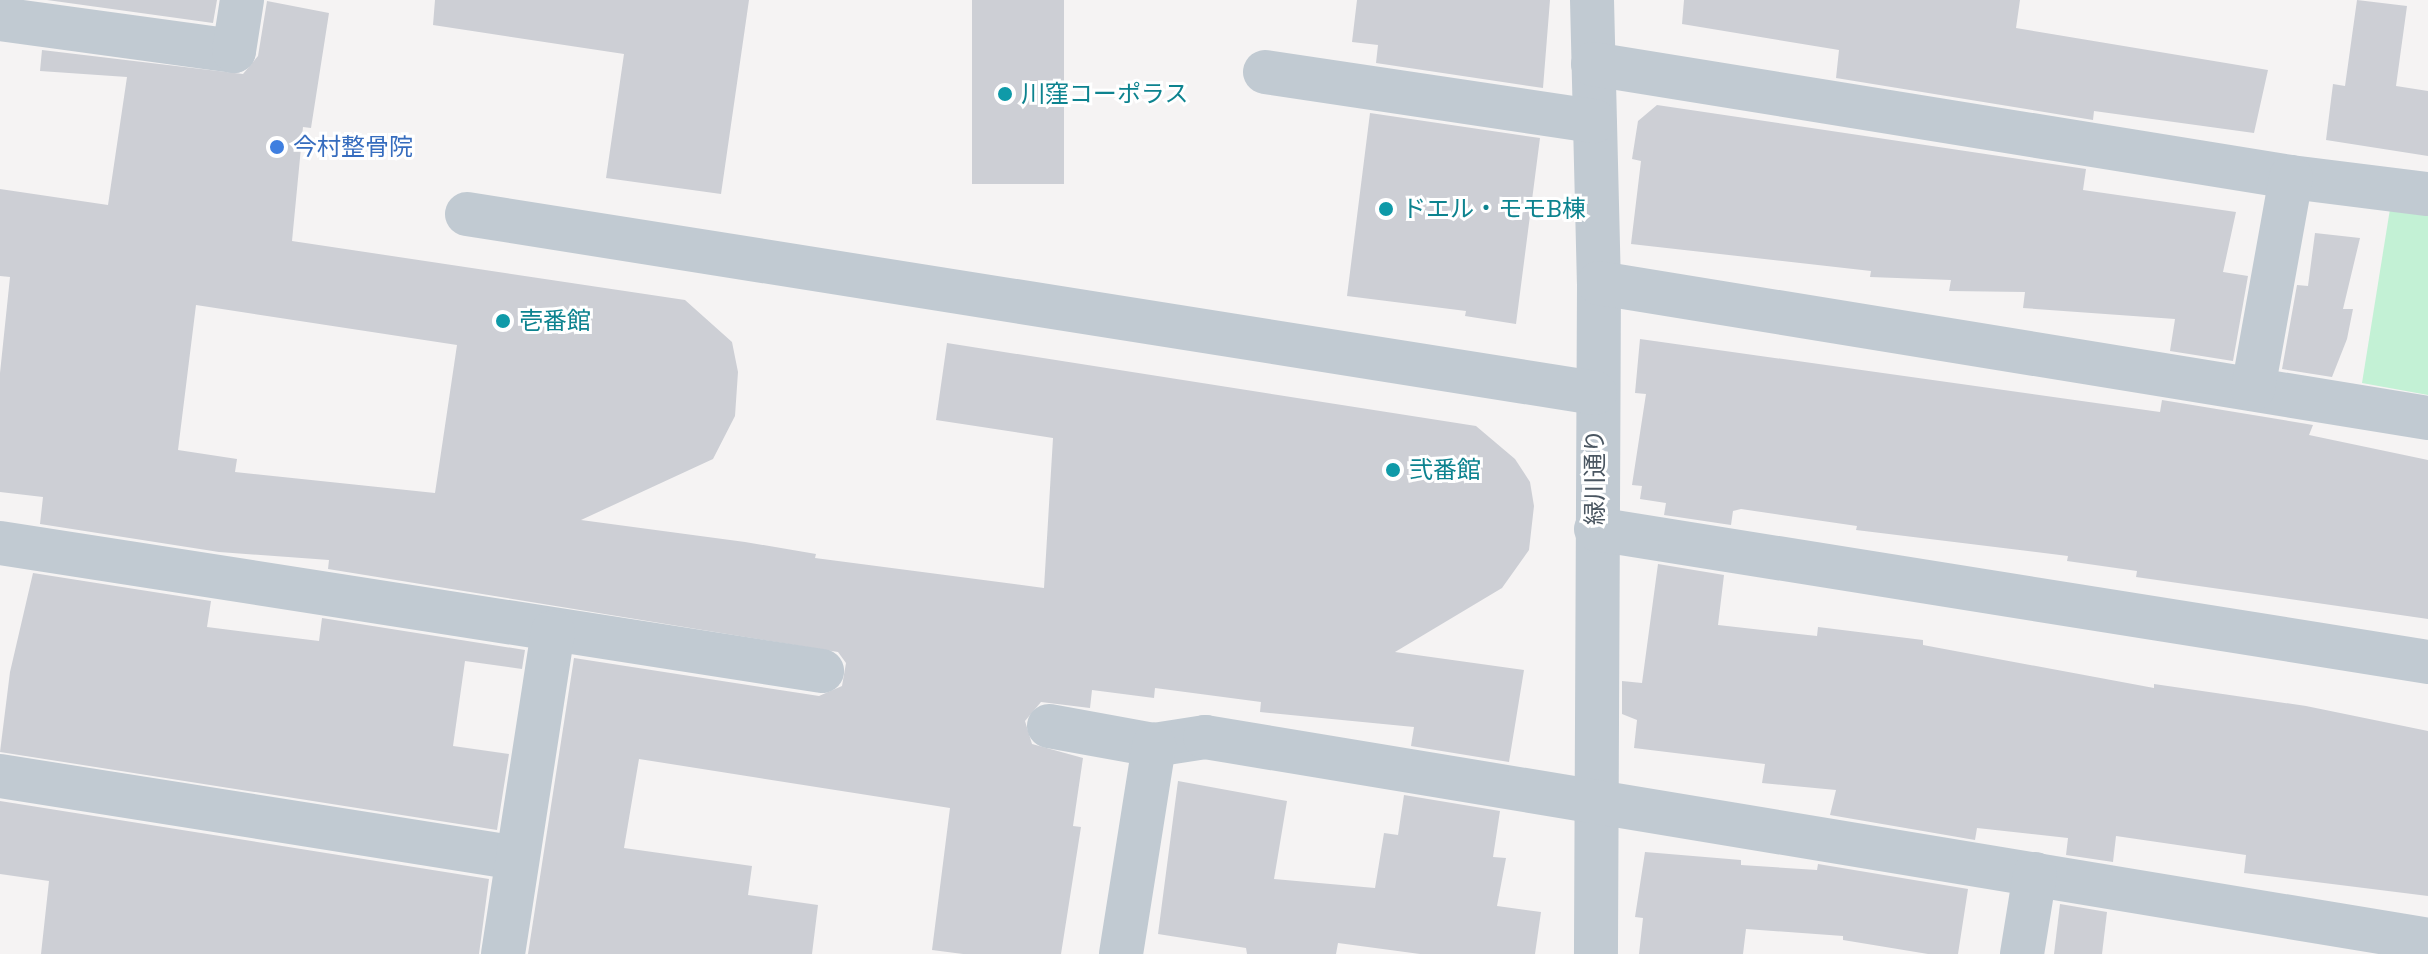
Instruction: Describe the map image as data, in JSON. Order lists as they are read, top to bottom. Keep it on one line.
{"streets":{"street":["緑川通り"]},"places":["川窪コーポラス","今村整骨院","ドエル・モモB棟","壱番館","弐番館"]}
